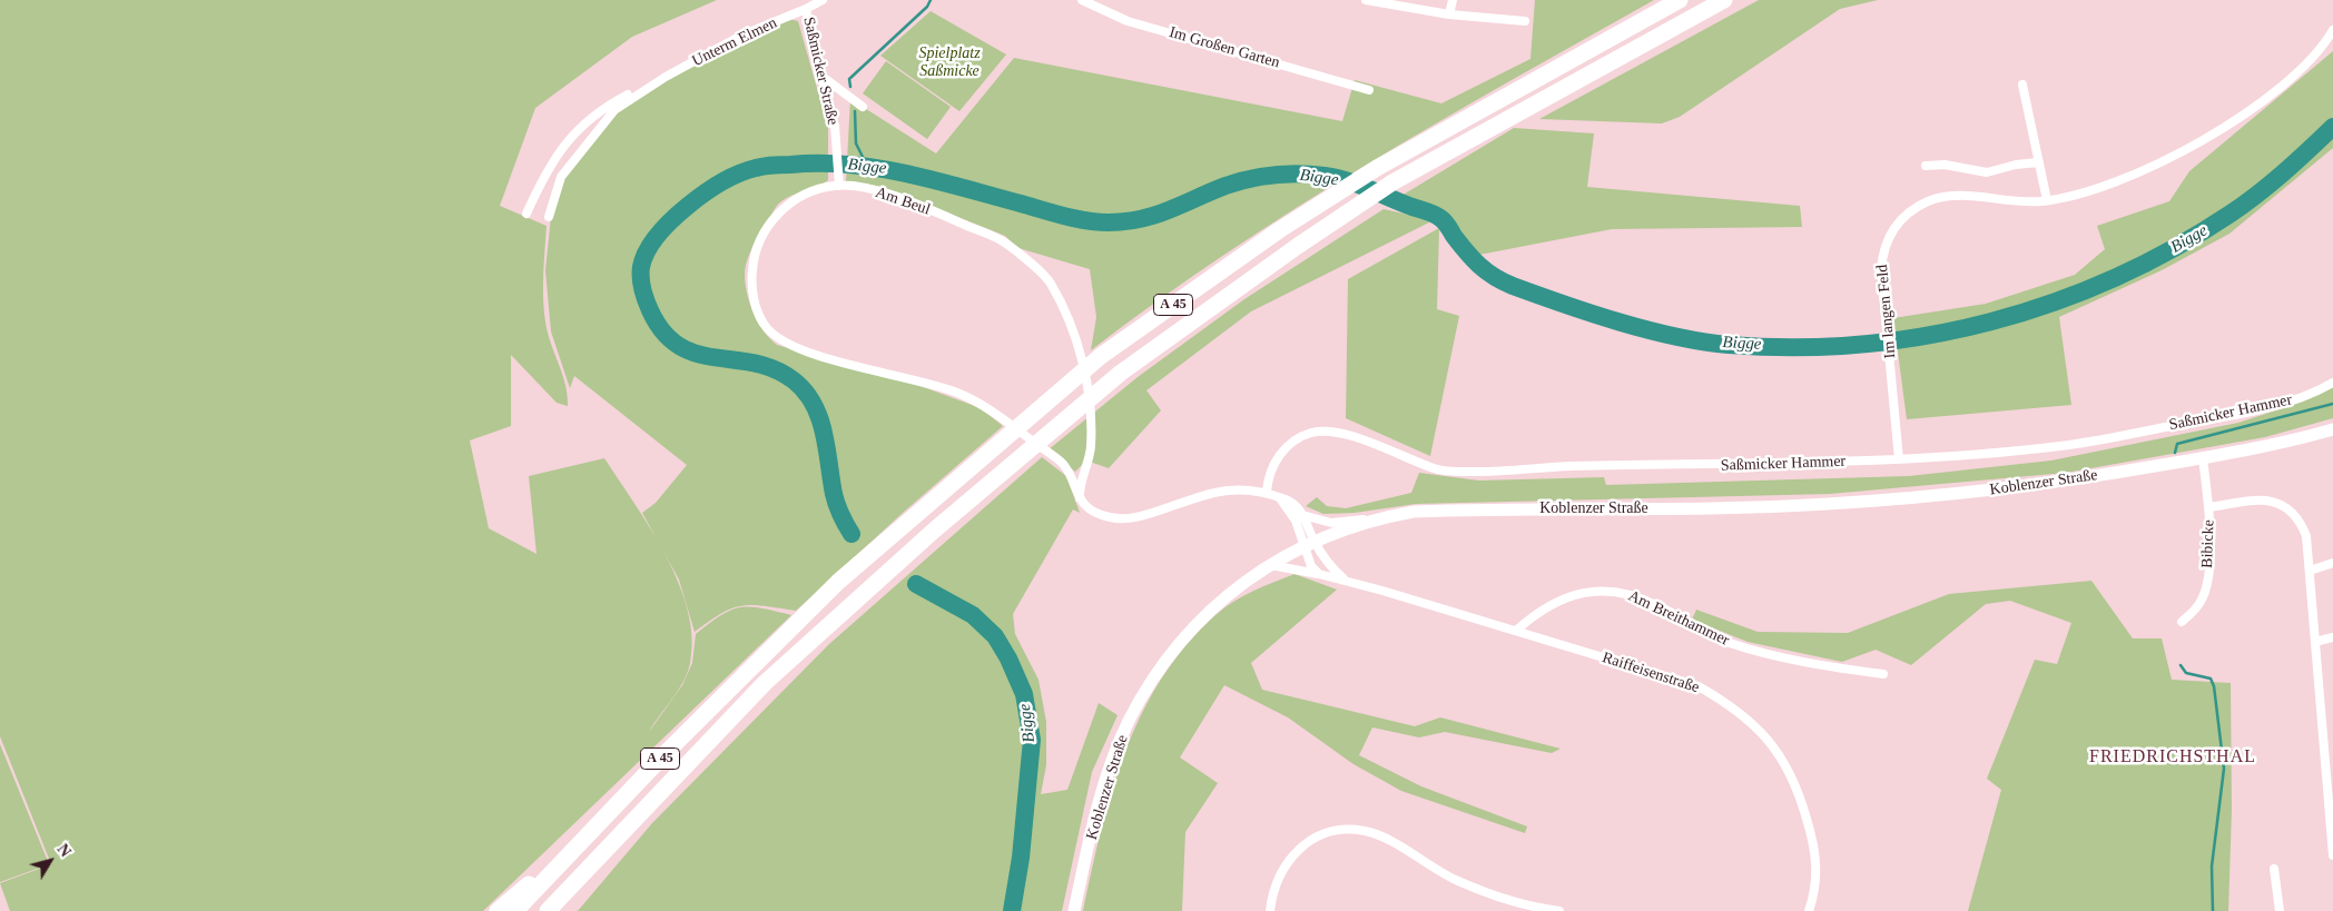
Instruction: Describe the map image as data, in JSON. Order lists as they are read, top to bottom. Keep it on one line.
{"streets":{"highway":["A 45"],"main road":["Koblenzer Straße"],"street":["Unterm Elmen","Im Großen Garten","Saßmicker Straße","Am Beul","Im langen Feld","Saßmicker Hammer","Bibicke","Am Breithammer","Raiffeisenstraße"]},"crossings":[["Unterm Elmen","Saßmicker Straße"],["Saßmicker Straße","Am Beul"],["Im langen Feld","Saßmicker Hammer"],["Koblenzer Straße","Bibicke"],["Koblenzer Straße","Raiffeisenstraße"],["Am Breithammer","Raiffeisenstraße"]],"districts":["FRIEDRICHSTHAL"],"water":["Bigge"],"parks":["Spielplatz Saßmicke"],"north":"top right"}
